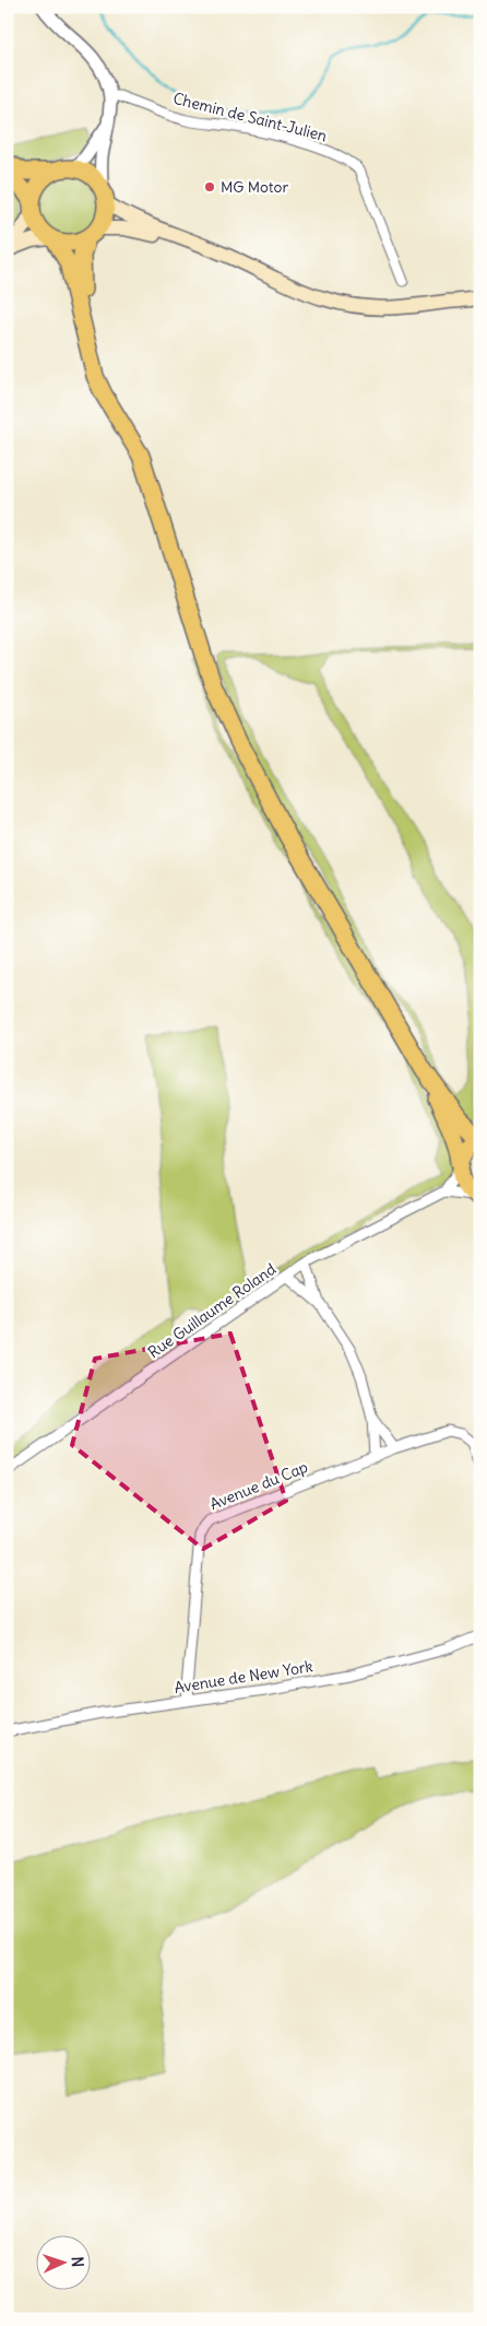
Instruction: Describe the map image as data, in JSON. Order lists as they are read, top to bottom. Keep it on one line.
{"streets":{"street":["Chemin de Saint-Julien","Rue Guillaume Roland","Avenue du Cap","Avenue de New York"]},"crossings":[["Avenue du Cap","Avenue de New York"]],"places":["MG Motor"],"north":"right"}
